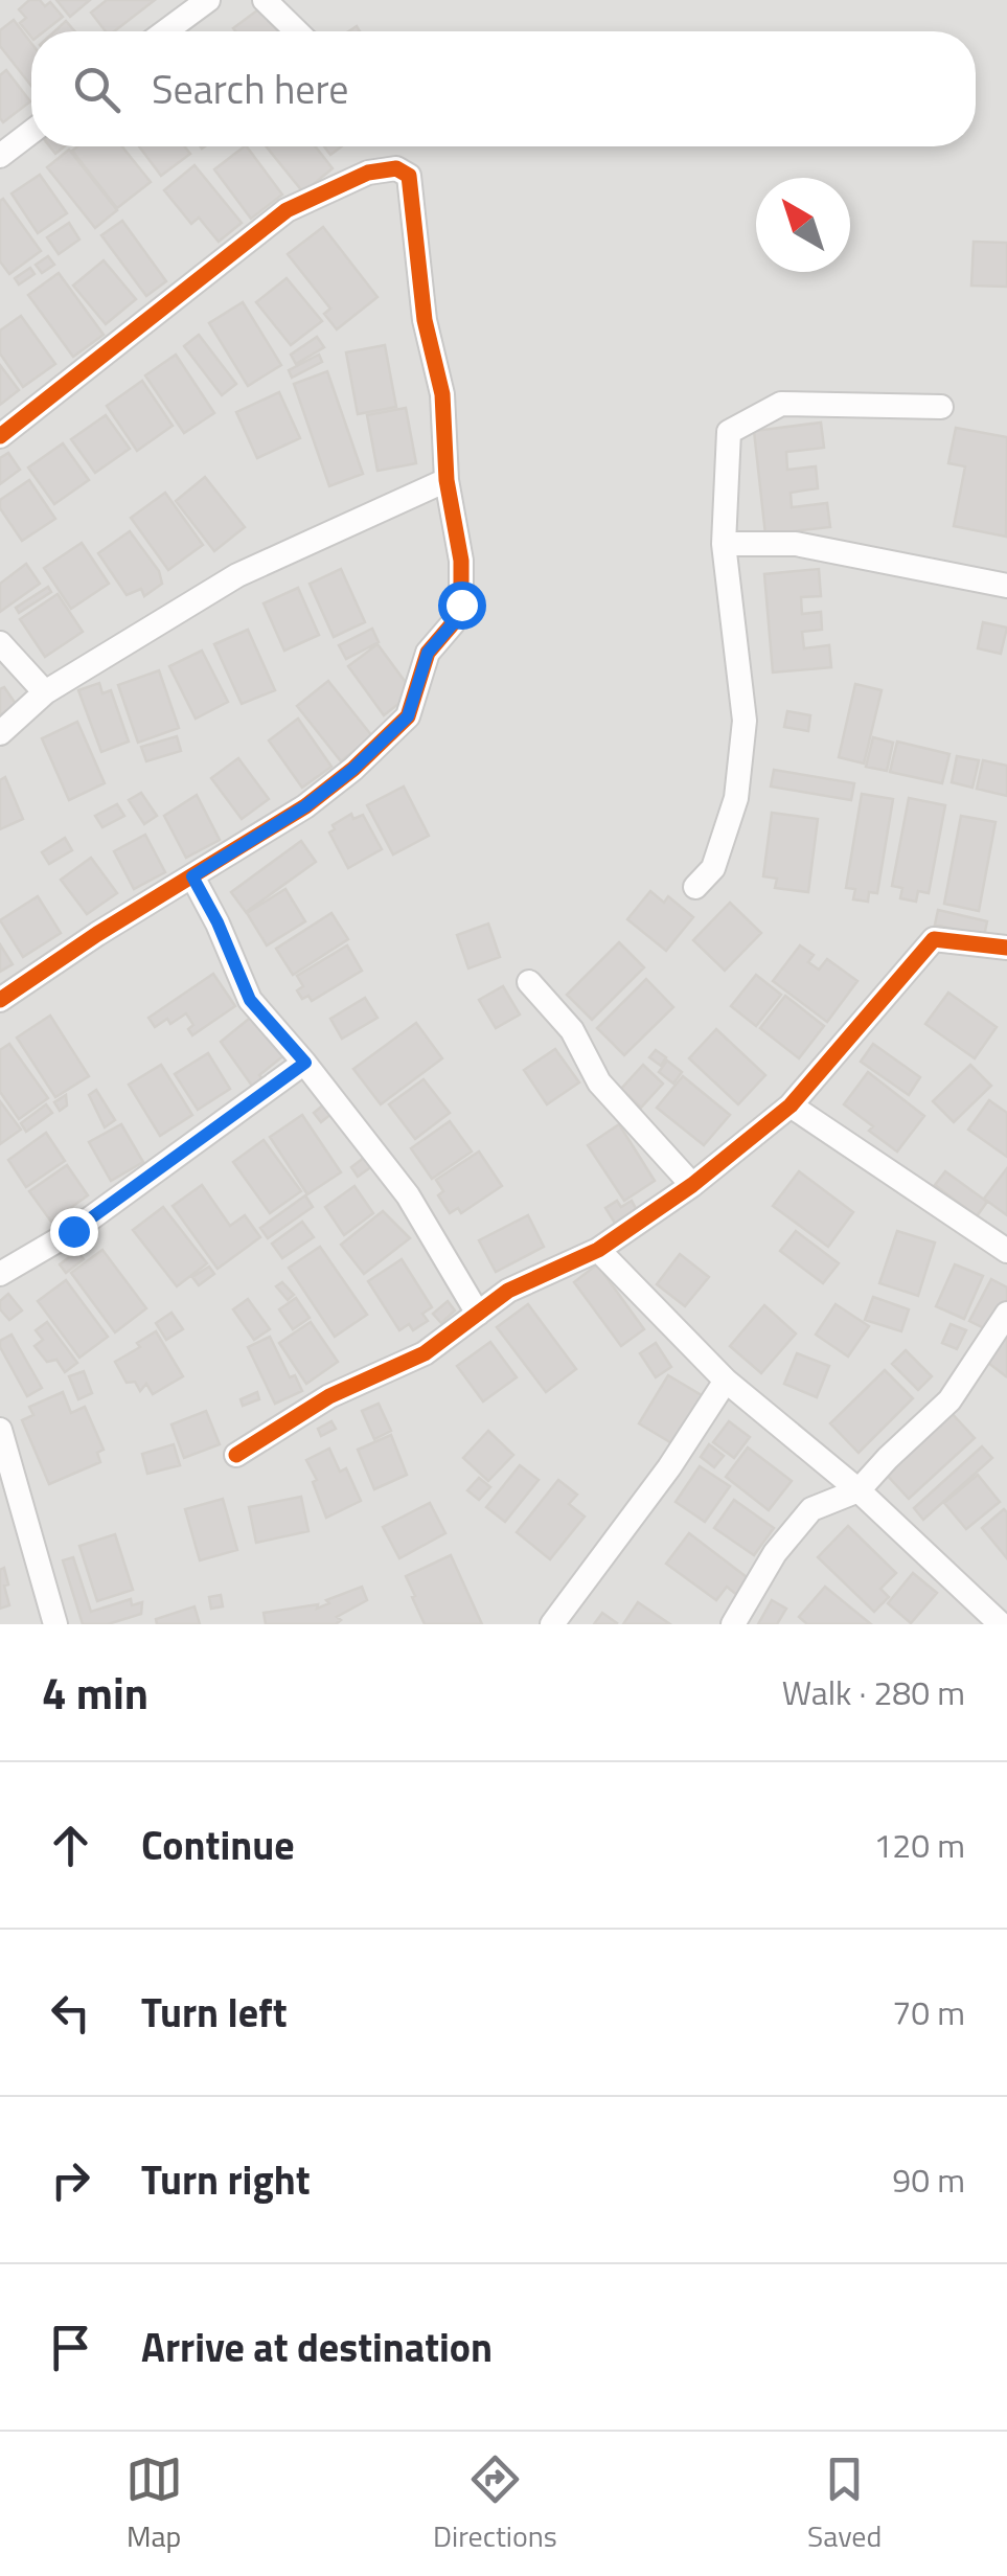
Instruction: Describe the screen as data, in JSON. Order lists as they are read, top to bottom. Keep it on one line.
{"north":"top left","page":{"search":"Search here","heading":["4 min","Walk · 280 m"],"list":[["Continue","120 m"],["Turn left","70 m"],["Turn right","90 m"],"Arrive at destination"],"nav":["Map","Directions","Saved"]}}
